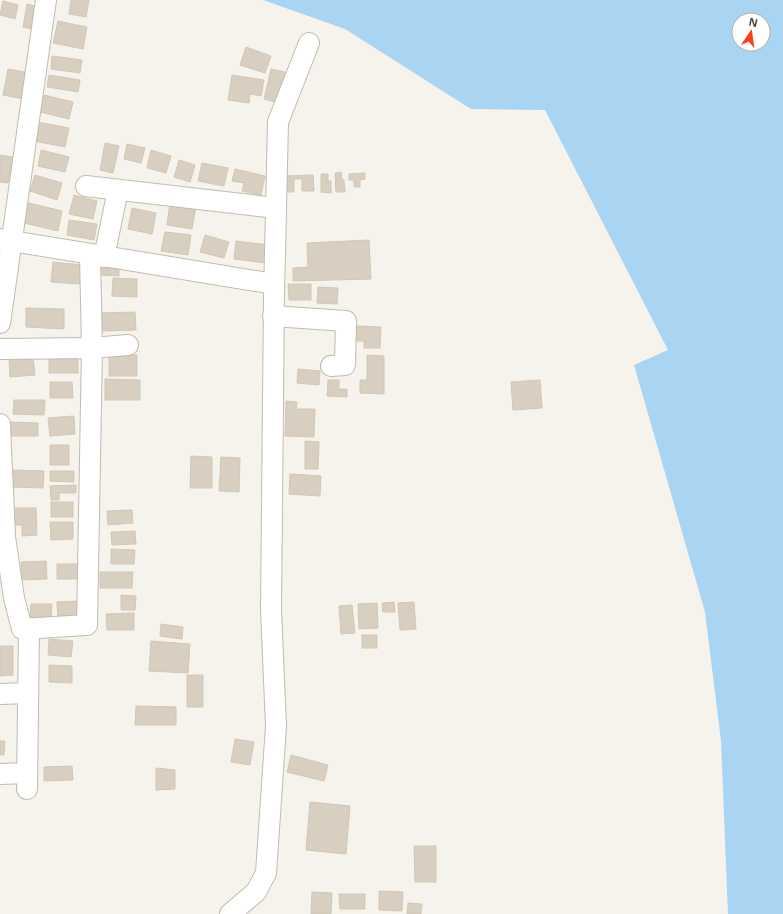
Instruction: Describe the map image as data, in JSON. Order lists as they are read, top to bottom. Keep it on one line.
{"north":"top"}
